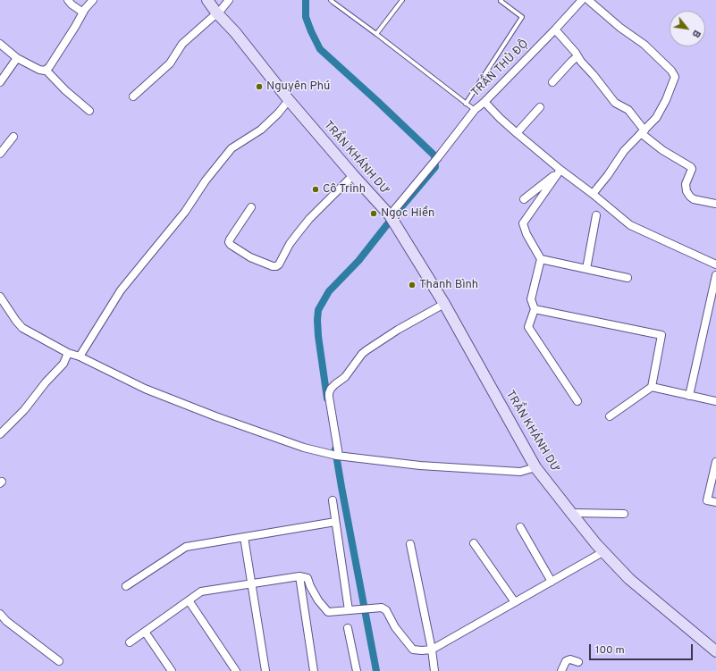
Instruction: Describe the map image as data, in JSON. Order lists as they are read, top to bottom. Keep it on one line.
{"streets":{"street":["TRẦN THỦ ĐỘ","TRẦN KHÁNH DƯ"]},"crossings":[["TRẦN THỦ ĐỘ","TRẦN KHÁNH DƯ"]],"places":["Nguyên Phú","Cô Trinh","Ngọc Hiền","Thanh Bình"],"scale_bar":"100 m","north":"bottom right"}
